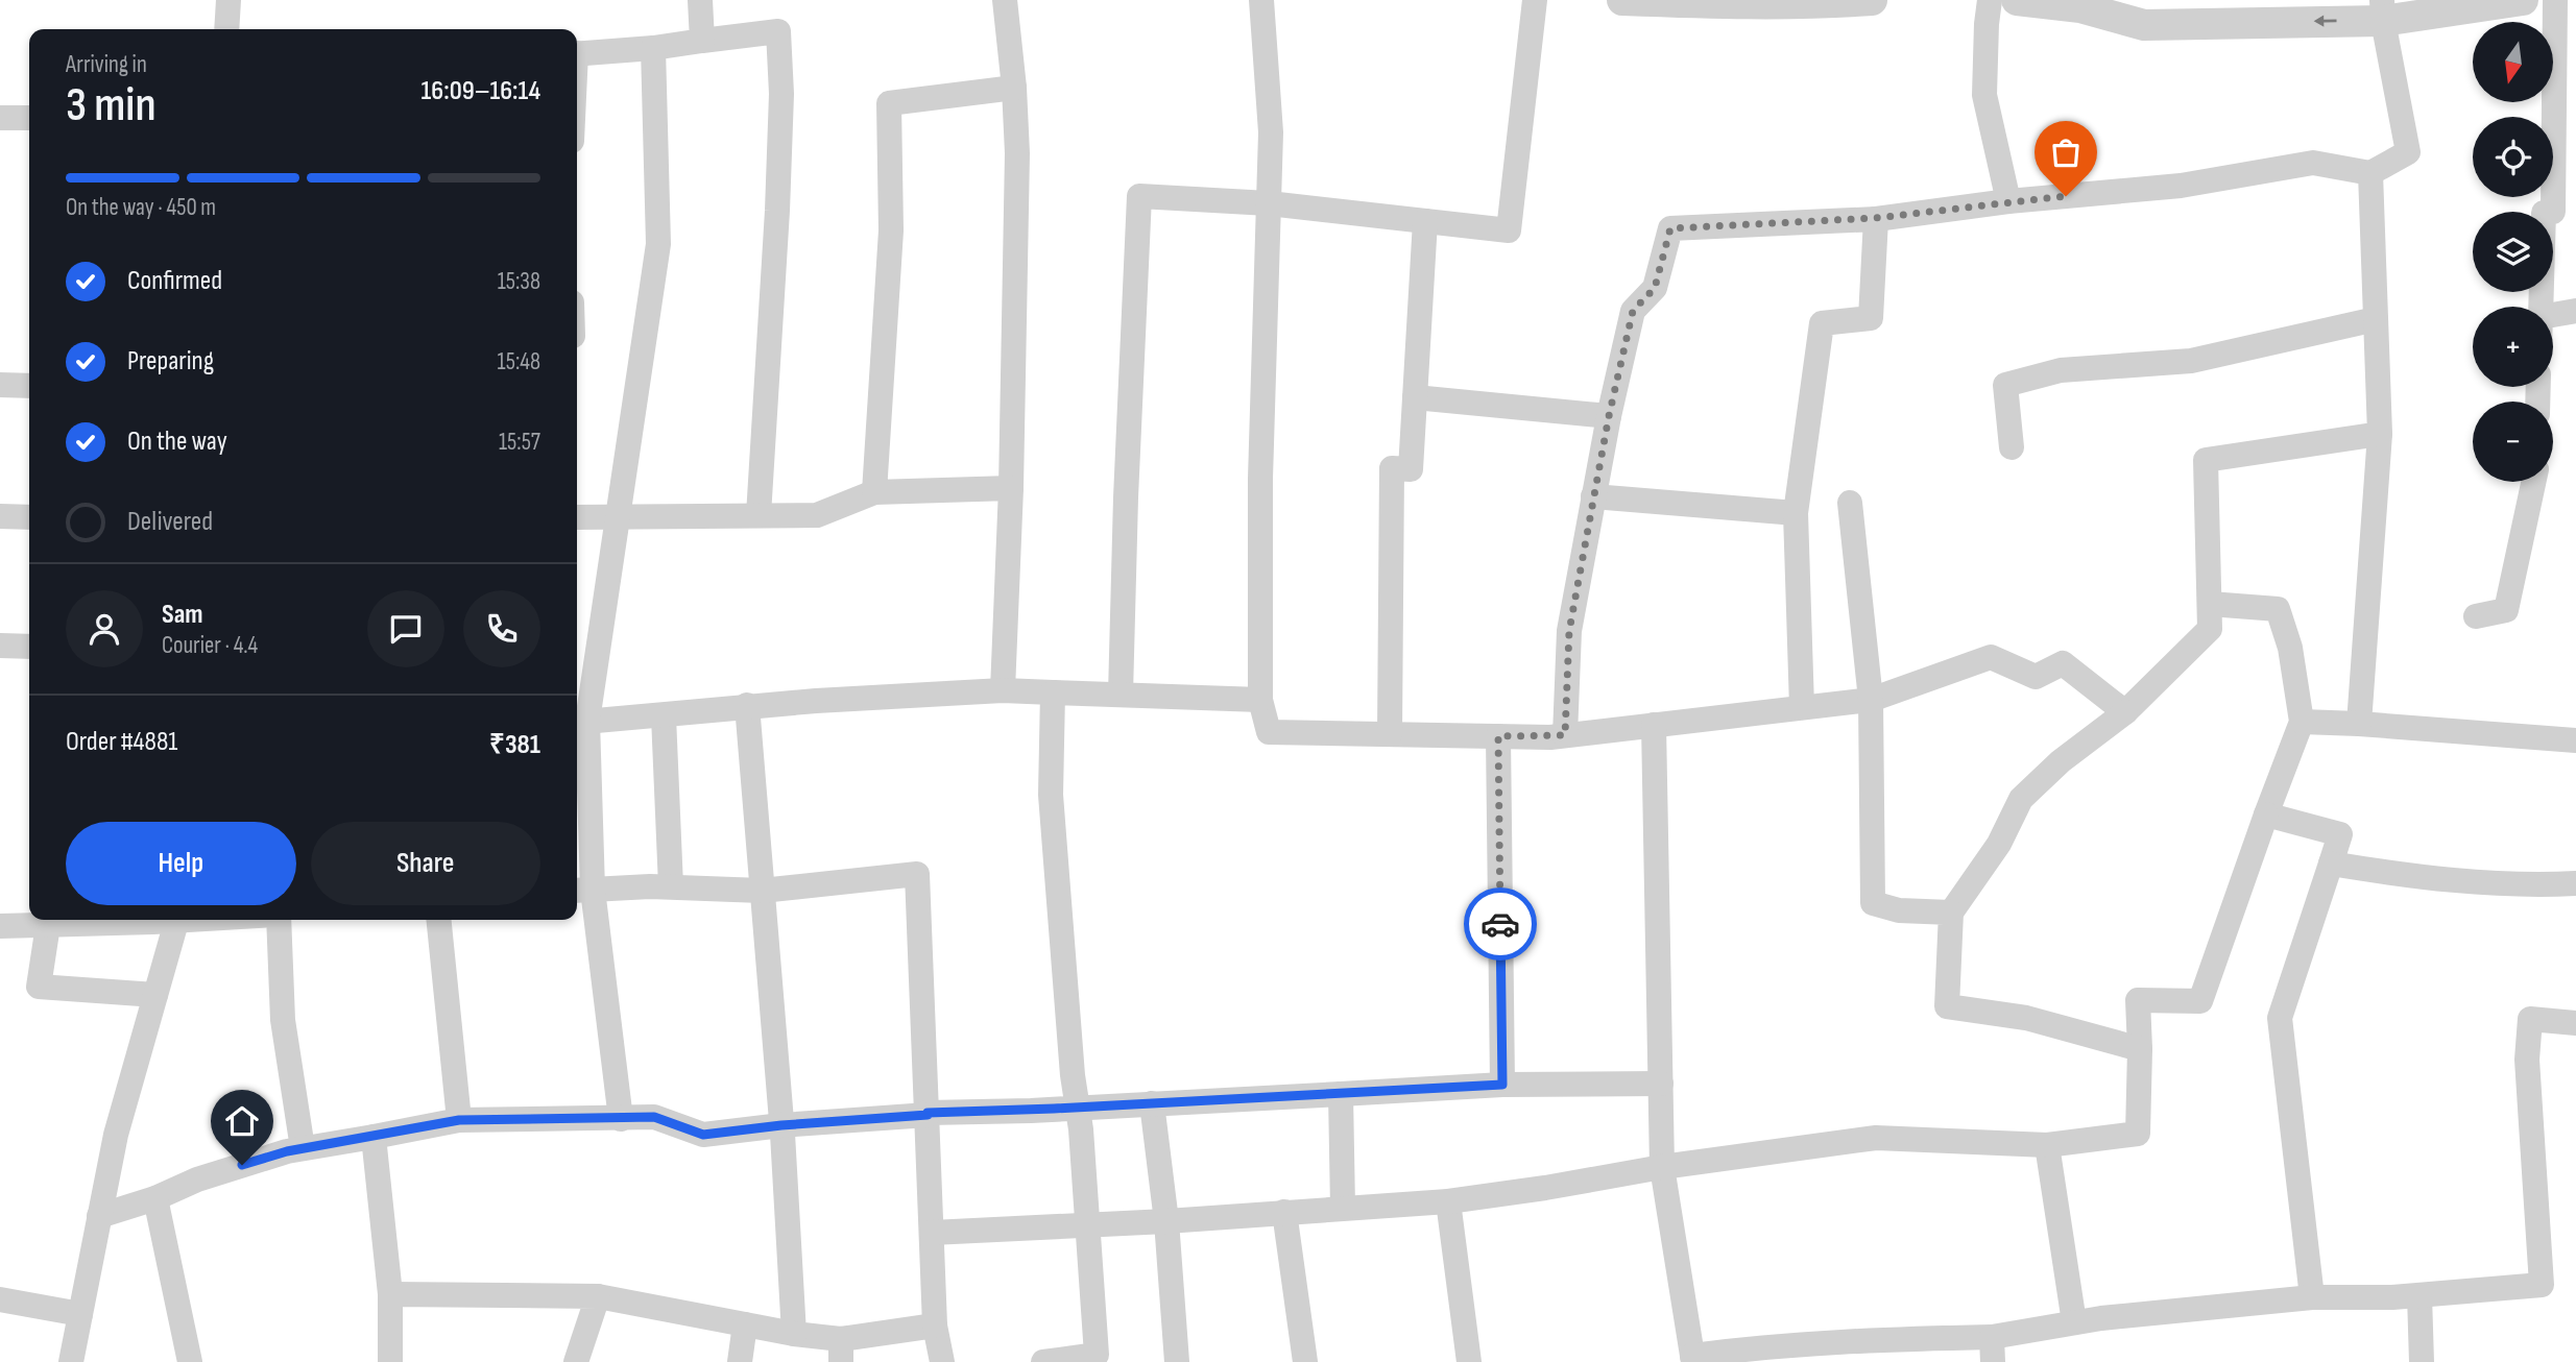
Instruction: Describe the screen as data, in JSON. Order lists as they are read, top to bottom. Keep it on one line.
{"north":"bottom","page":{"map_buttons":["+","−"],"heading":["3 min","Arriving in","16:09–16:14"],"panel":["Sam","Courier · 4.4","Order #4881","₹381"],"bar":"On the way · 450 m","list":[["Confirmed","15:38"],["Preparing","15:48"],["On the way","15:57"],"Delivered"],"buttons":["Help","Share"]}}
